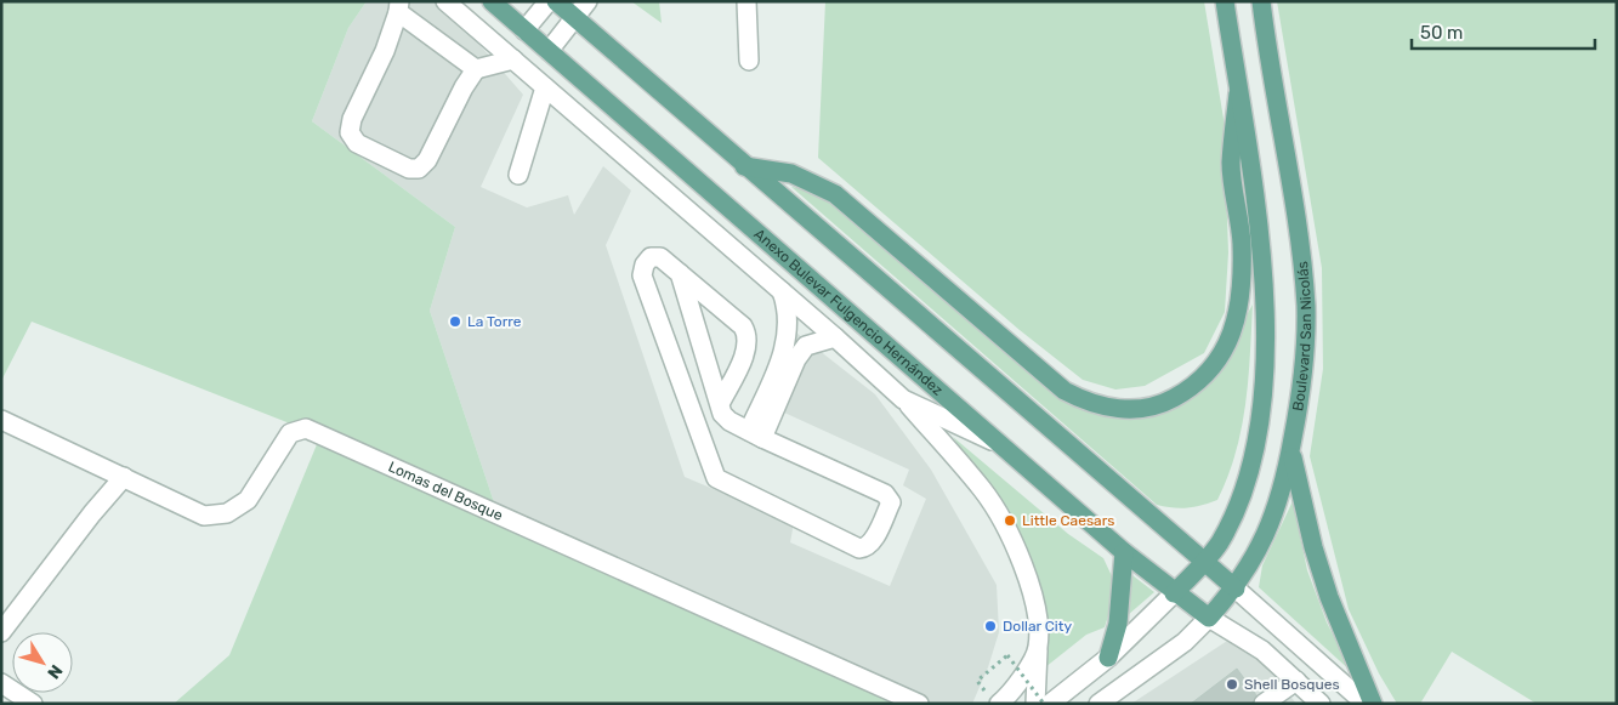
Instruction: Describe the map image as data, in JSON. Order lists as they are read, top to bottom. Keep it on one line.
{"streets":{"main road":["Anexo Bulevar Fulgencio Hernández","Boulevard San Nicolás"],"street":["Lomas del Bosque"]},"crossings":[["Anexo Bulevar Fulgencio Hernández","Boulevard San Nicolás"]],"places":["La Torre","Little Caesars","Dollar City","Shell Bosques"],"scale_bar":"50 m","north":"bottom right"}
